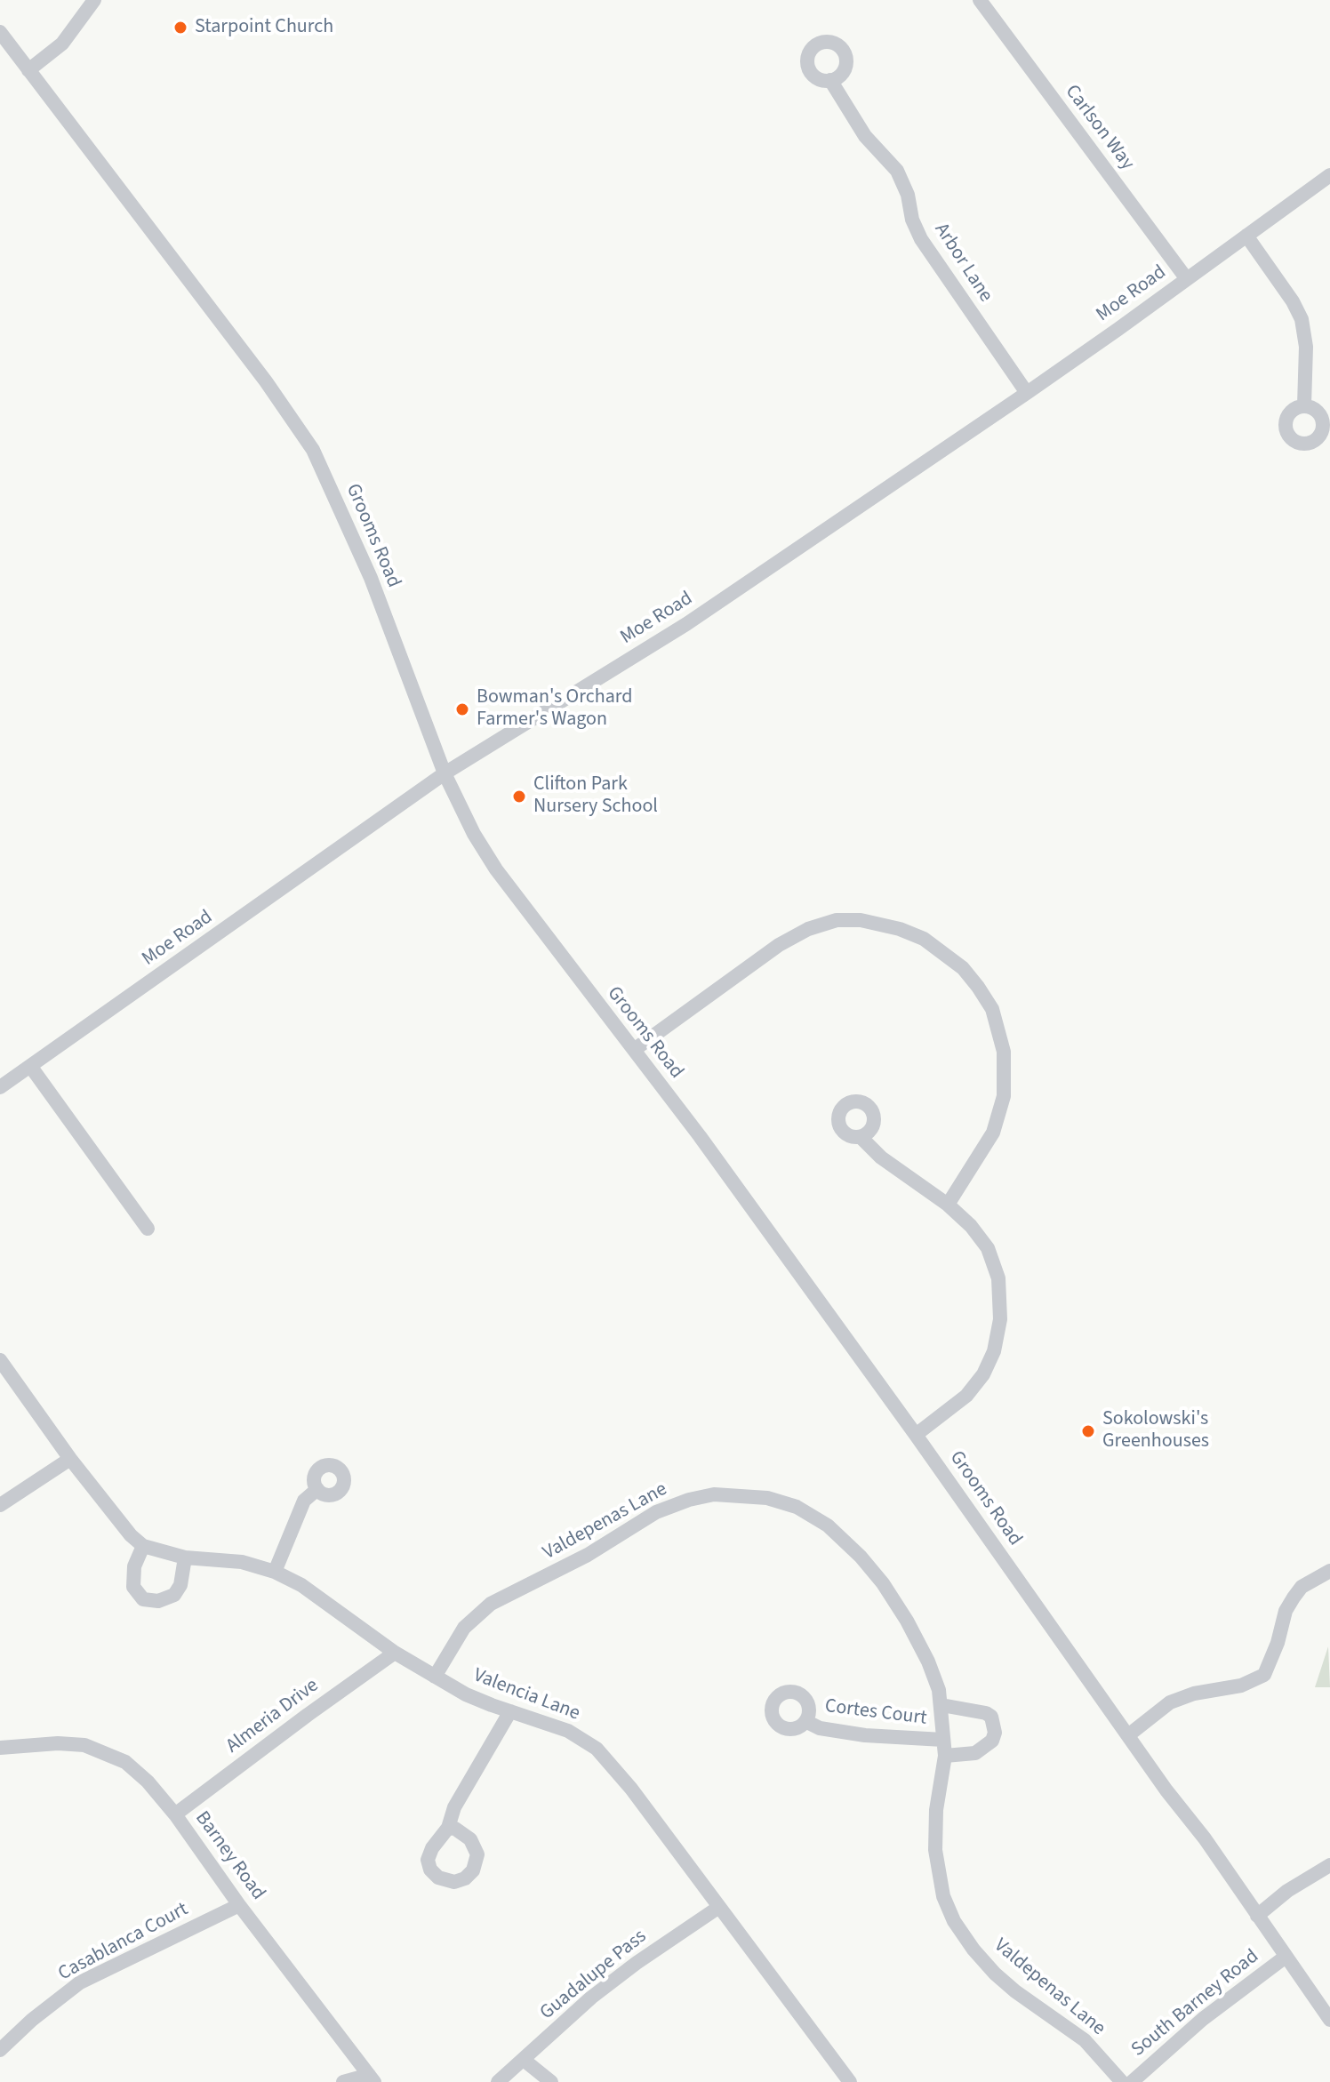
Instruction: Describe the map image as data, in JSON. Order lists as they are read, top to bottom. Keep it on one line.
{"streets":{"street":["Carlson Way","Arbor Lane","Moe Road","Grooms Road","Valdepenas Lane","Valencia Lane","Cortes Court","Almeria Drive","Barney Road","Casablanca Court","Guadalupe Pass","South Barney Road"]},"crossings":[["Carlson Way","Moe Road"],["Arbor Lane","Moe Road"],["Moe Road","Grooms Road"],["Grooms Road","South Barney Road"],["Valdepenas Lane","Valencia Lane"],["Valdepenas Lane","Cortes Court"],["Valencia Lane","Almeria Drive"],["Valencia Lane","Guadalupe Pass"],["Almeria Drive","Barney Road"],["Barney Road","Casablanca Court"]],"places":["Starpoint Church","Bowman's Orchard Farmer's Wagon","Clifton Park Nursery School","Sokolowski's Greenhouses"]}
